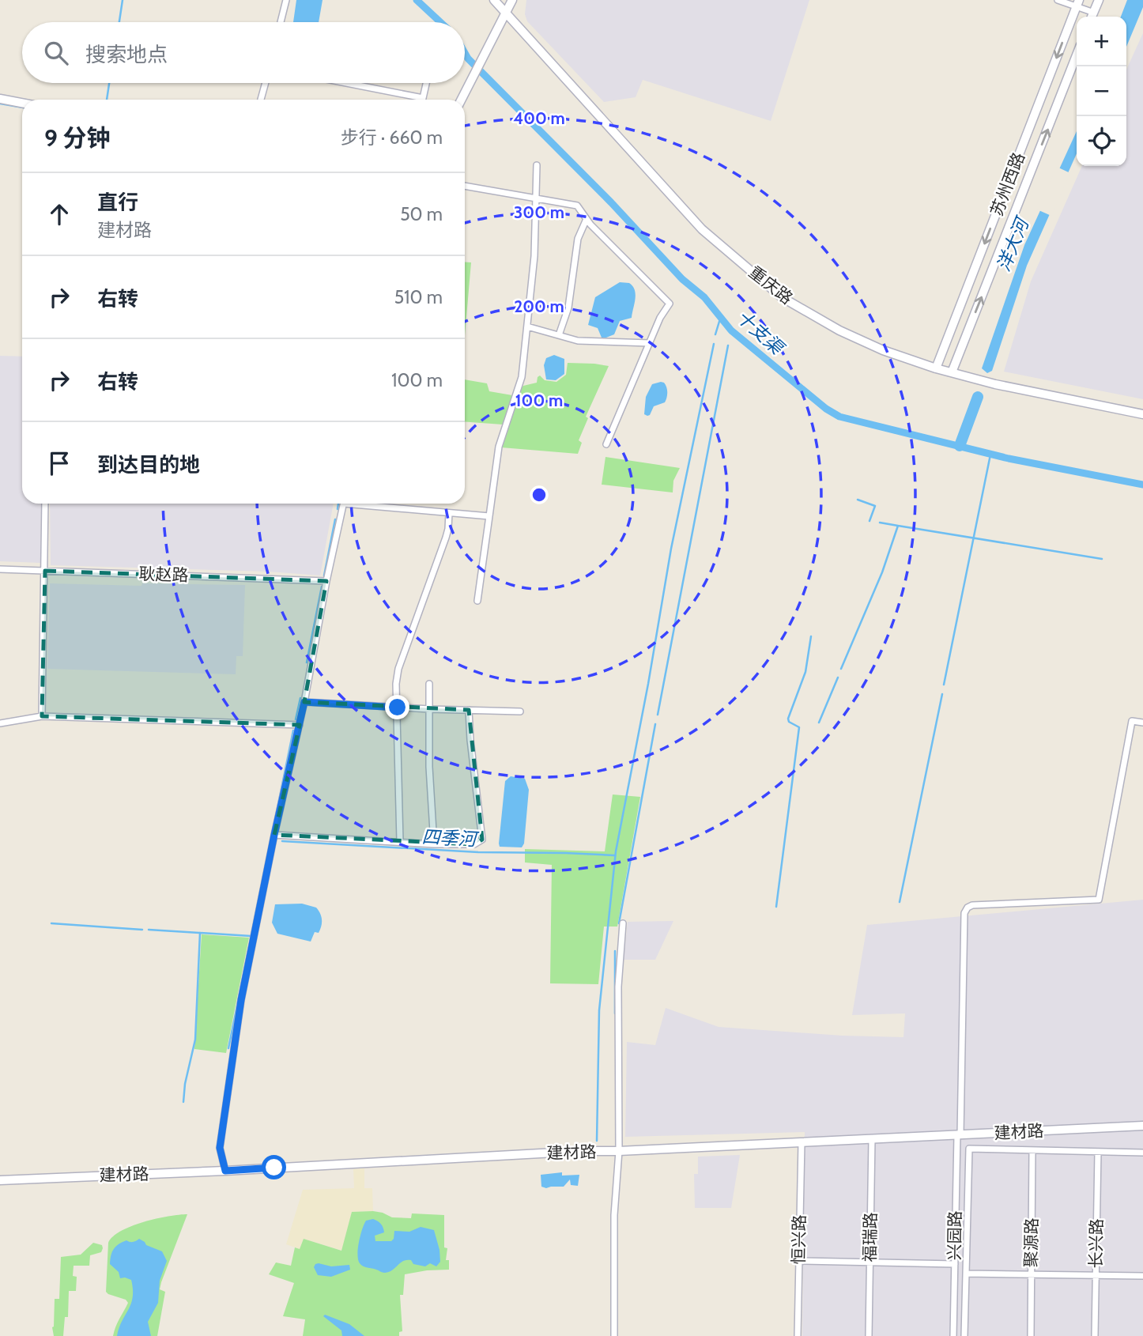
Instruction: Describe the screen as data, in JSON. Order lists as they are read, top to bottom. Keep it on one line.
{"streets":{"street":["苏州西路","重庆路","耿赵路","建材路","兴园路","福瑞路","恒兴路","聚源路","长兴路"]},"crossings":[["苏州西路","重庆路"],["建材路","兴园路"],["建材路","福瑞路"],["建材路","恒兴路"]],"water":["洋大河","十支渠","四季河"],"page":{"map_buttons":["+","−"],"search":"搜索地点","heading":["9 分钟","步行 · 660 m"],"list":[["直行","建材路","50 m"],["右转","510 m"],["右转","100 m"],"到达目的地"]},"rings":["400 m","300 m","200 m","100 m"]}
